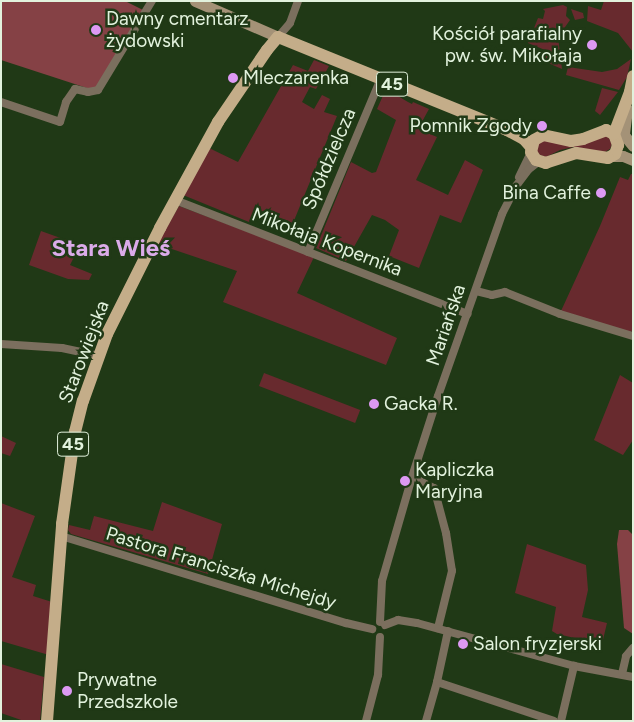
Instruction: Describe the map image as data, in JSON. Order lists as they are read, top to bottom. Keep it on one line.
{"streets":{"main road":["45","Starowiejska"],"street":["Spółdzielcza","Mikołaja Kopernika","Mariańska","Pastora Franciszka Michejdy"]},"crossings":[["45","Spółdzielcza"],["45","Mariańska"],["45","Starowiejska"],["Spółdzielcza","Mikołaja Kopernika"],["Mikołaja Kopernika","Mariańska"],["Mikołaja Kopernika","Starowiejska"],["Mariańska","Pastora Franciszka Michejdy"],["Starowiejska","Pastora Franciszka Michejdy"]],"districts":["Stara Wieś"],"places":["Dawny cmentarz żydowski","Kościół parafialny pw. św. Mikołaja","Mleczarenka","Pomnik Zgody","Bina Caffe","Gacka R.","Kapliczka Maryjna","Salon fryzjerski","Prywatne Przedszkole"]}
